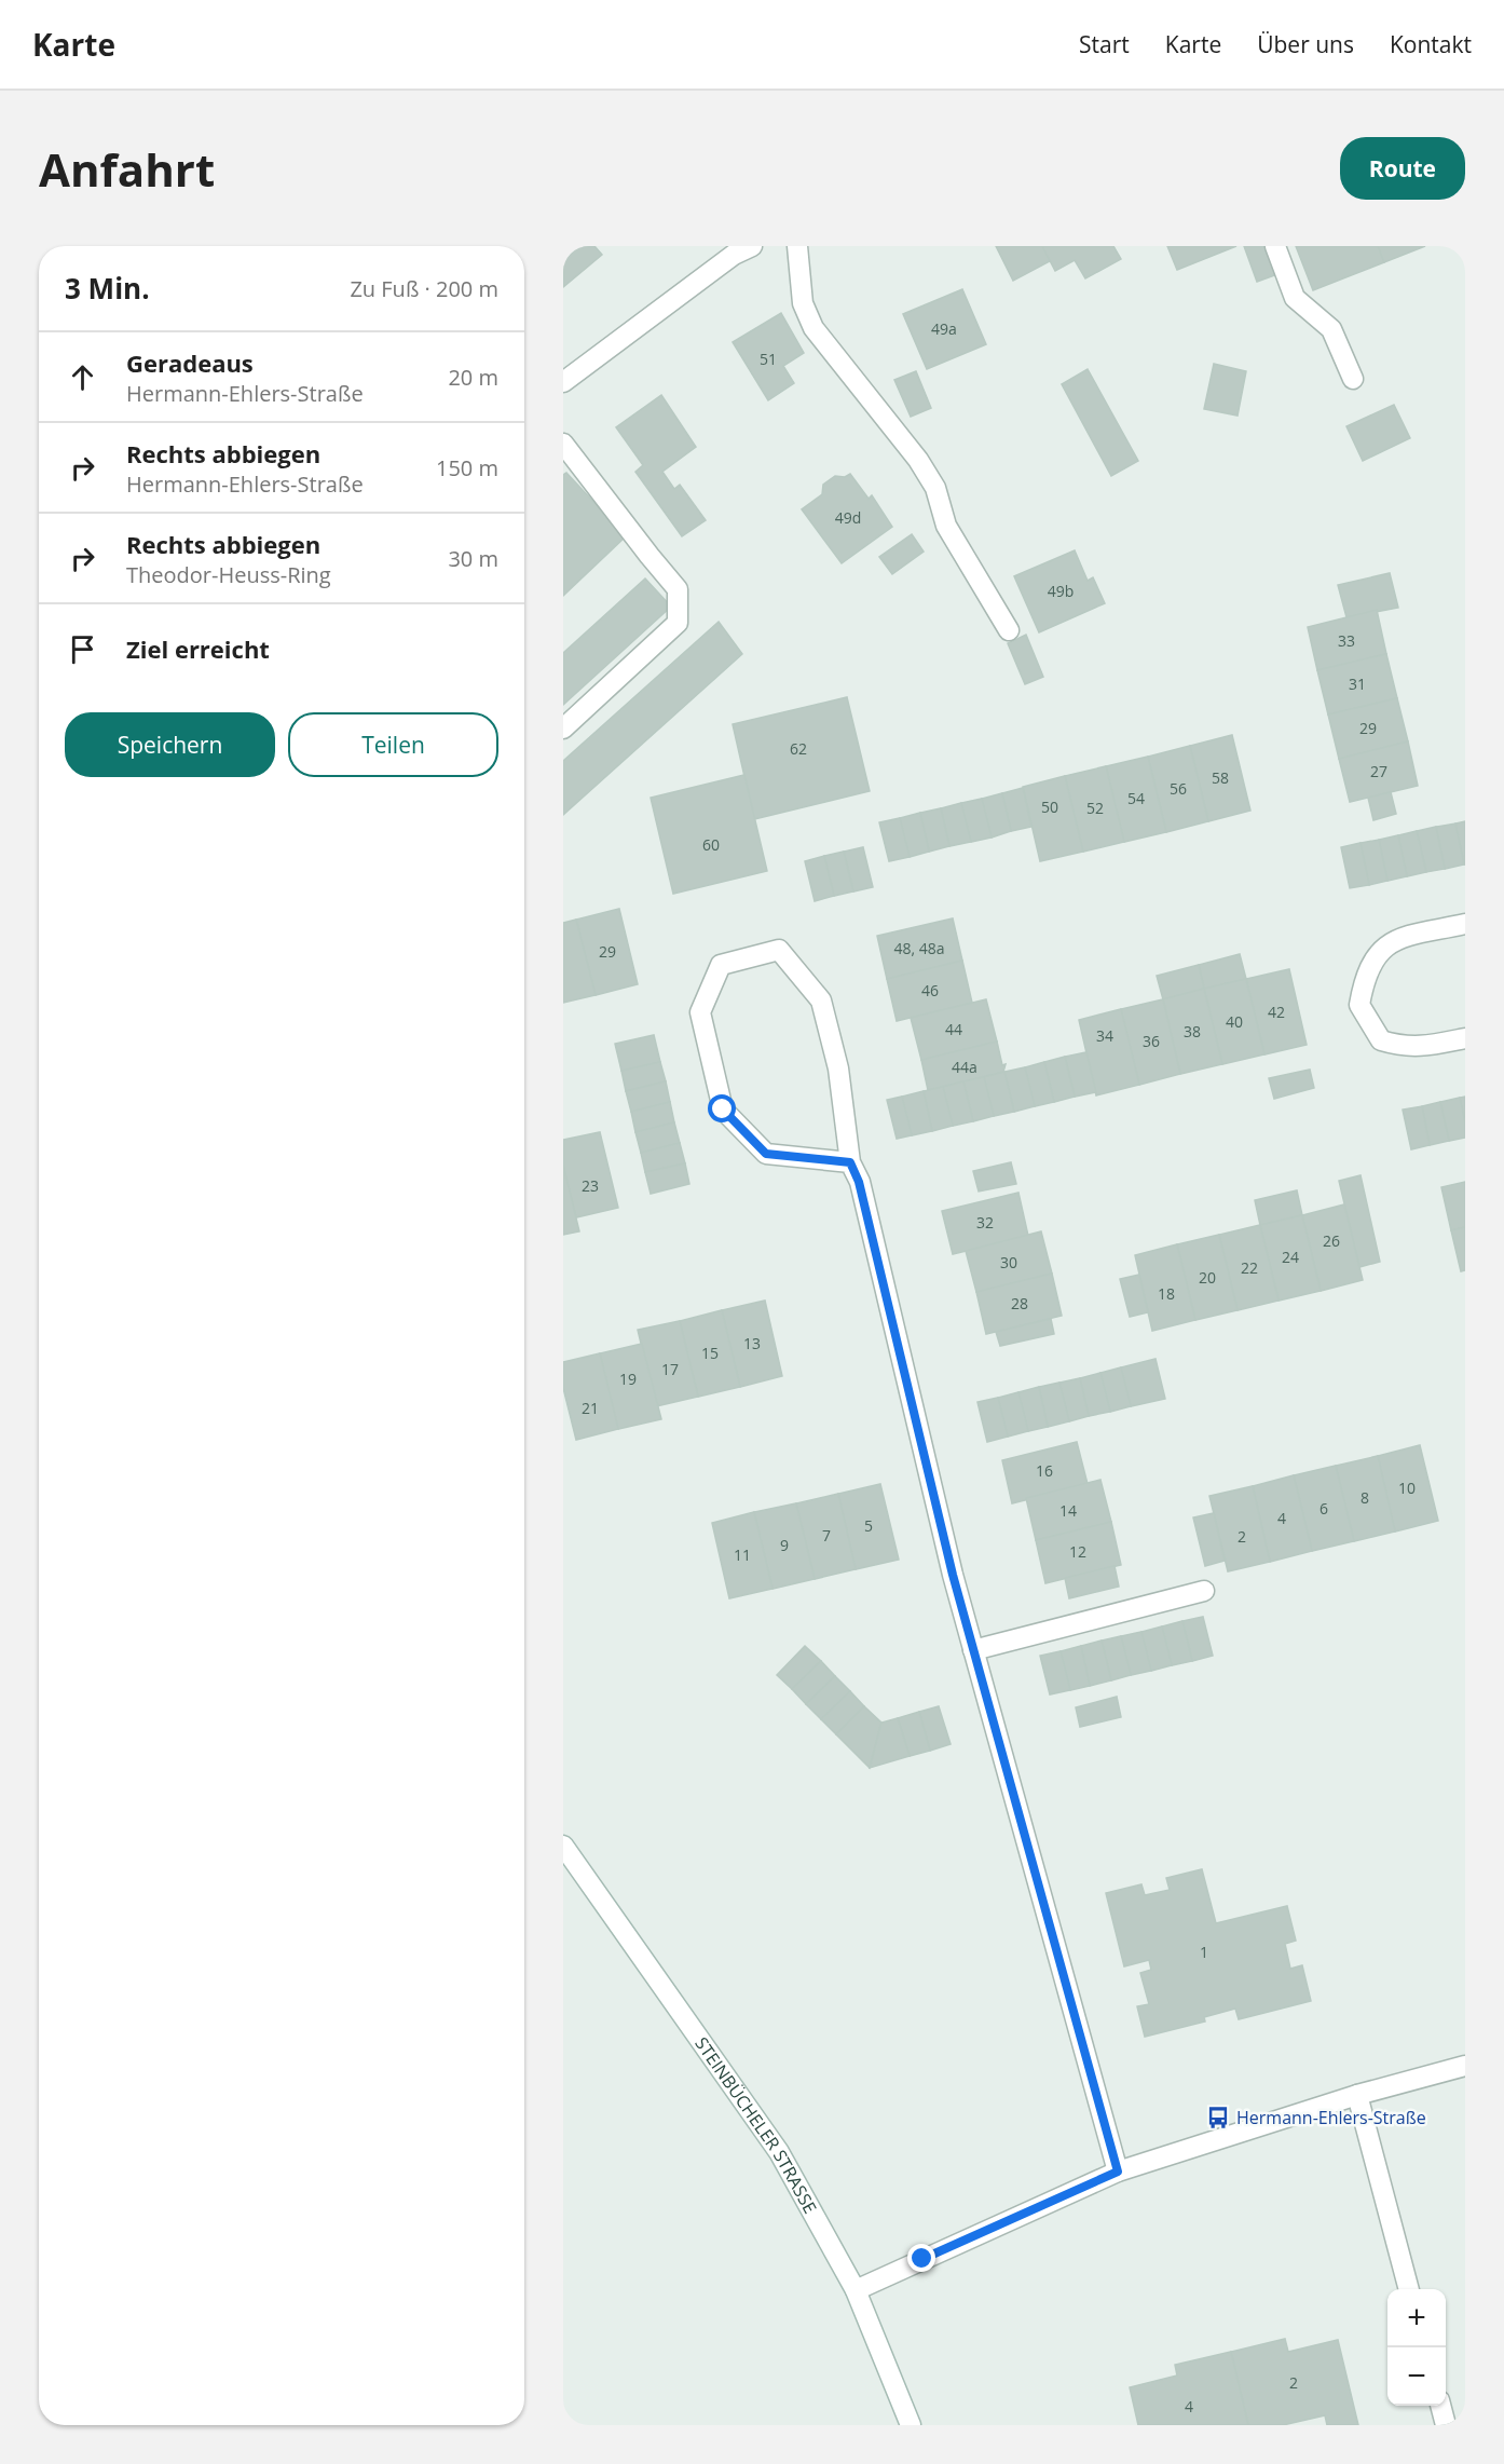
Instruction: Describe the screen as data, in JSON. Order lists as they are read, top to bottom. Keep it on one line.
{"streets":{"street":["STEINBÜCHELER STRASSE"]},"places":{"bus stop":["Hermann-Ehlers-Straße"]},"house_numbers":["49a","51","49d","49b","33","31","29","62","27","58","56","54","50","52","60","48, 48a","29","46","42","40","44","38","34","36","44a","23","32","26","24","30","22","20","18","28","13","15","17","19","21","16","10","8","6","14","4","5","7","2","9","12","11","1","2","4"],"page":{"header":"Karte","nav":["Start","Karte","Über uns","Kontakt"],"buttons":["Route",["Speichern","Teilen"]],"title":"Anfahrt","heading":["3 Min.","Zu Fuß · 200 m"],"list":[["Geradeaus","Hermann-Ehlers-Straße","20 m"],["Rechts abbiegen","Hermann-Ehlers-Straße","150 m"],["Rechts abbiegen","Theodor-Heuss-Ring","30 m"],"Ziel erreicht"],"map_buttons":["+","−"]}}
